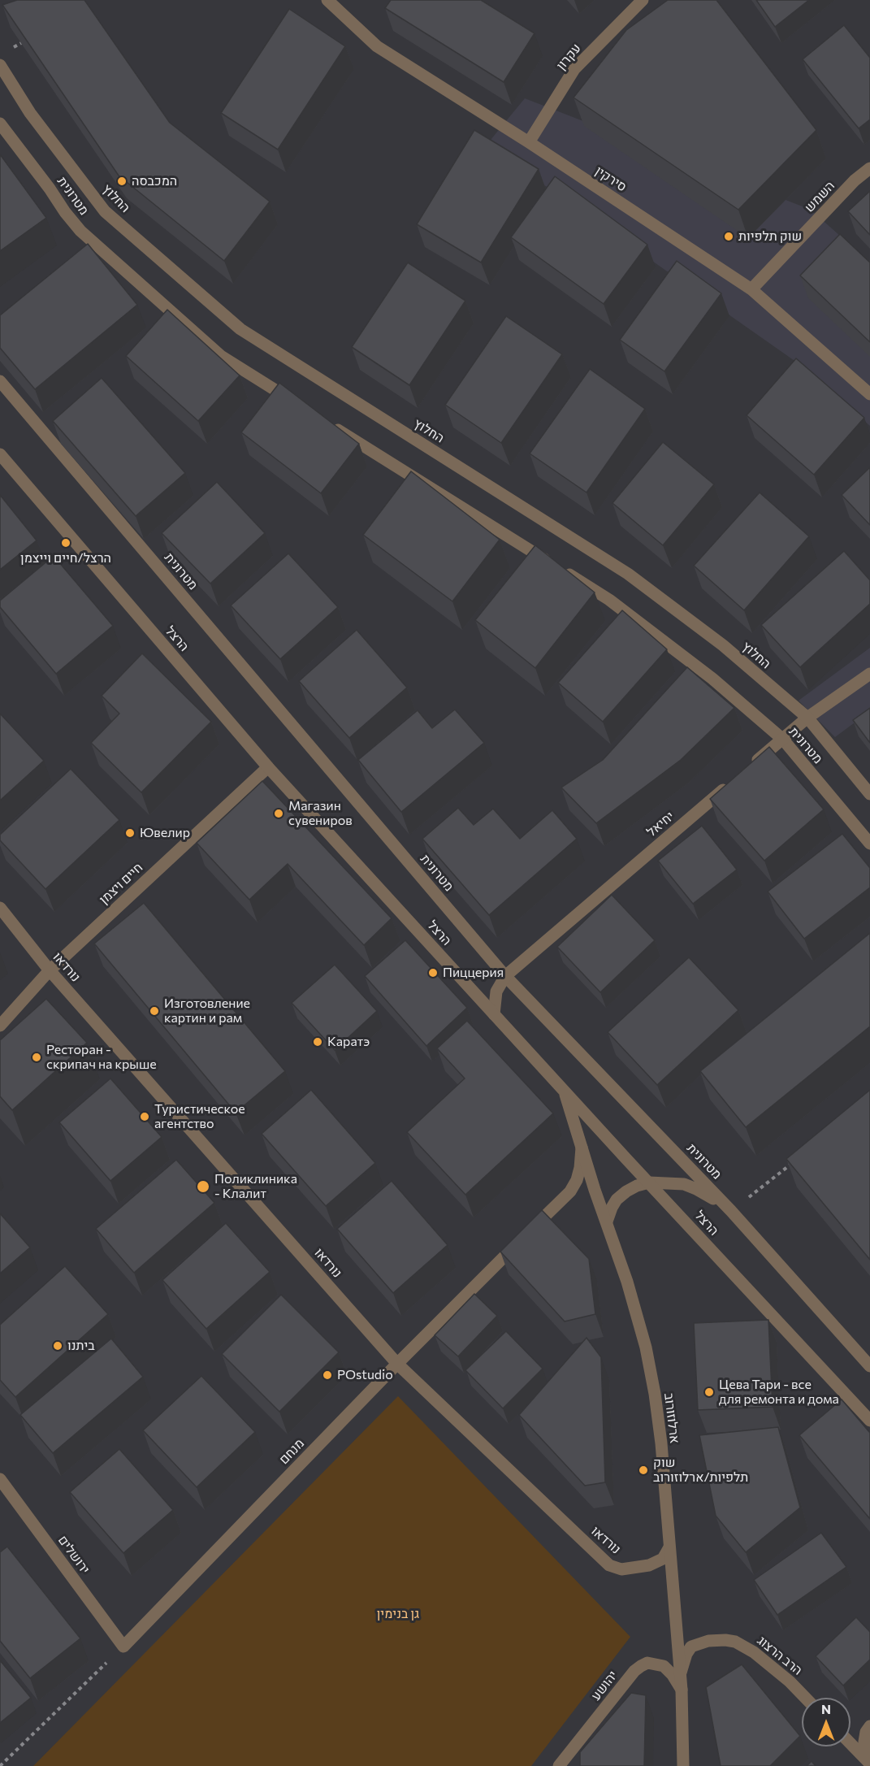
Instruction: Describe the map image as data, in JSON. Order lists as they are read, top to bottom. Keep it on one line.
{"streets":{"street":["עקרון","סירקין","מטרונית","השמש","החלוץ","הרצל","יחיאל","חיים ויצמן","נורדאו","ארלוזורוב","מנחם","ירושלים","הרב הרצוג","יהושע"]},"crossings":[["עקרון","סירקין"],["סירקין","השמש"],["מטרונית","יחיאל"],["הרצל","יחיאל"],["הרצל","חיים ויצמן"],["הרצל","ארלוזורוב"],["חיים ויצמן","נורדאו"],["נורדאו","ארלוזורוב"],["נורדאו","מנחם"],["ארלוזורוב","מנחם"],["ארלוזורוב","הרב הרצוג"],["ארלוזורוב","יהושע"],["מנחם","ירושלים"]],"parks":["גן בנימין"],"places":["המכבסה","שוק תלפיות","הרצל/חיים וייצמן","Магазин сувениров","Ювелир","Пиццерия","Изготовление картин и рам","Каратэ","Ресторан - скрипач на крыше","Туристическое агентство","Поликлиника - Клалит","ביתנו","POstudio","Цева Тари - все для ремонта и дома","שוק תלפיות/ארלוזורוב"],"north":"top"}
